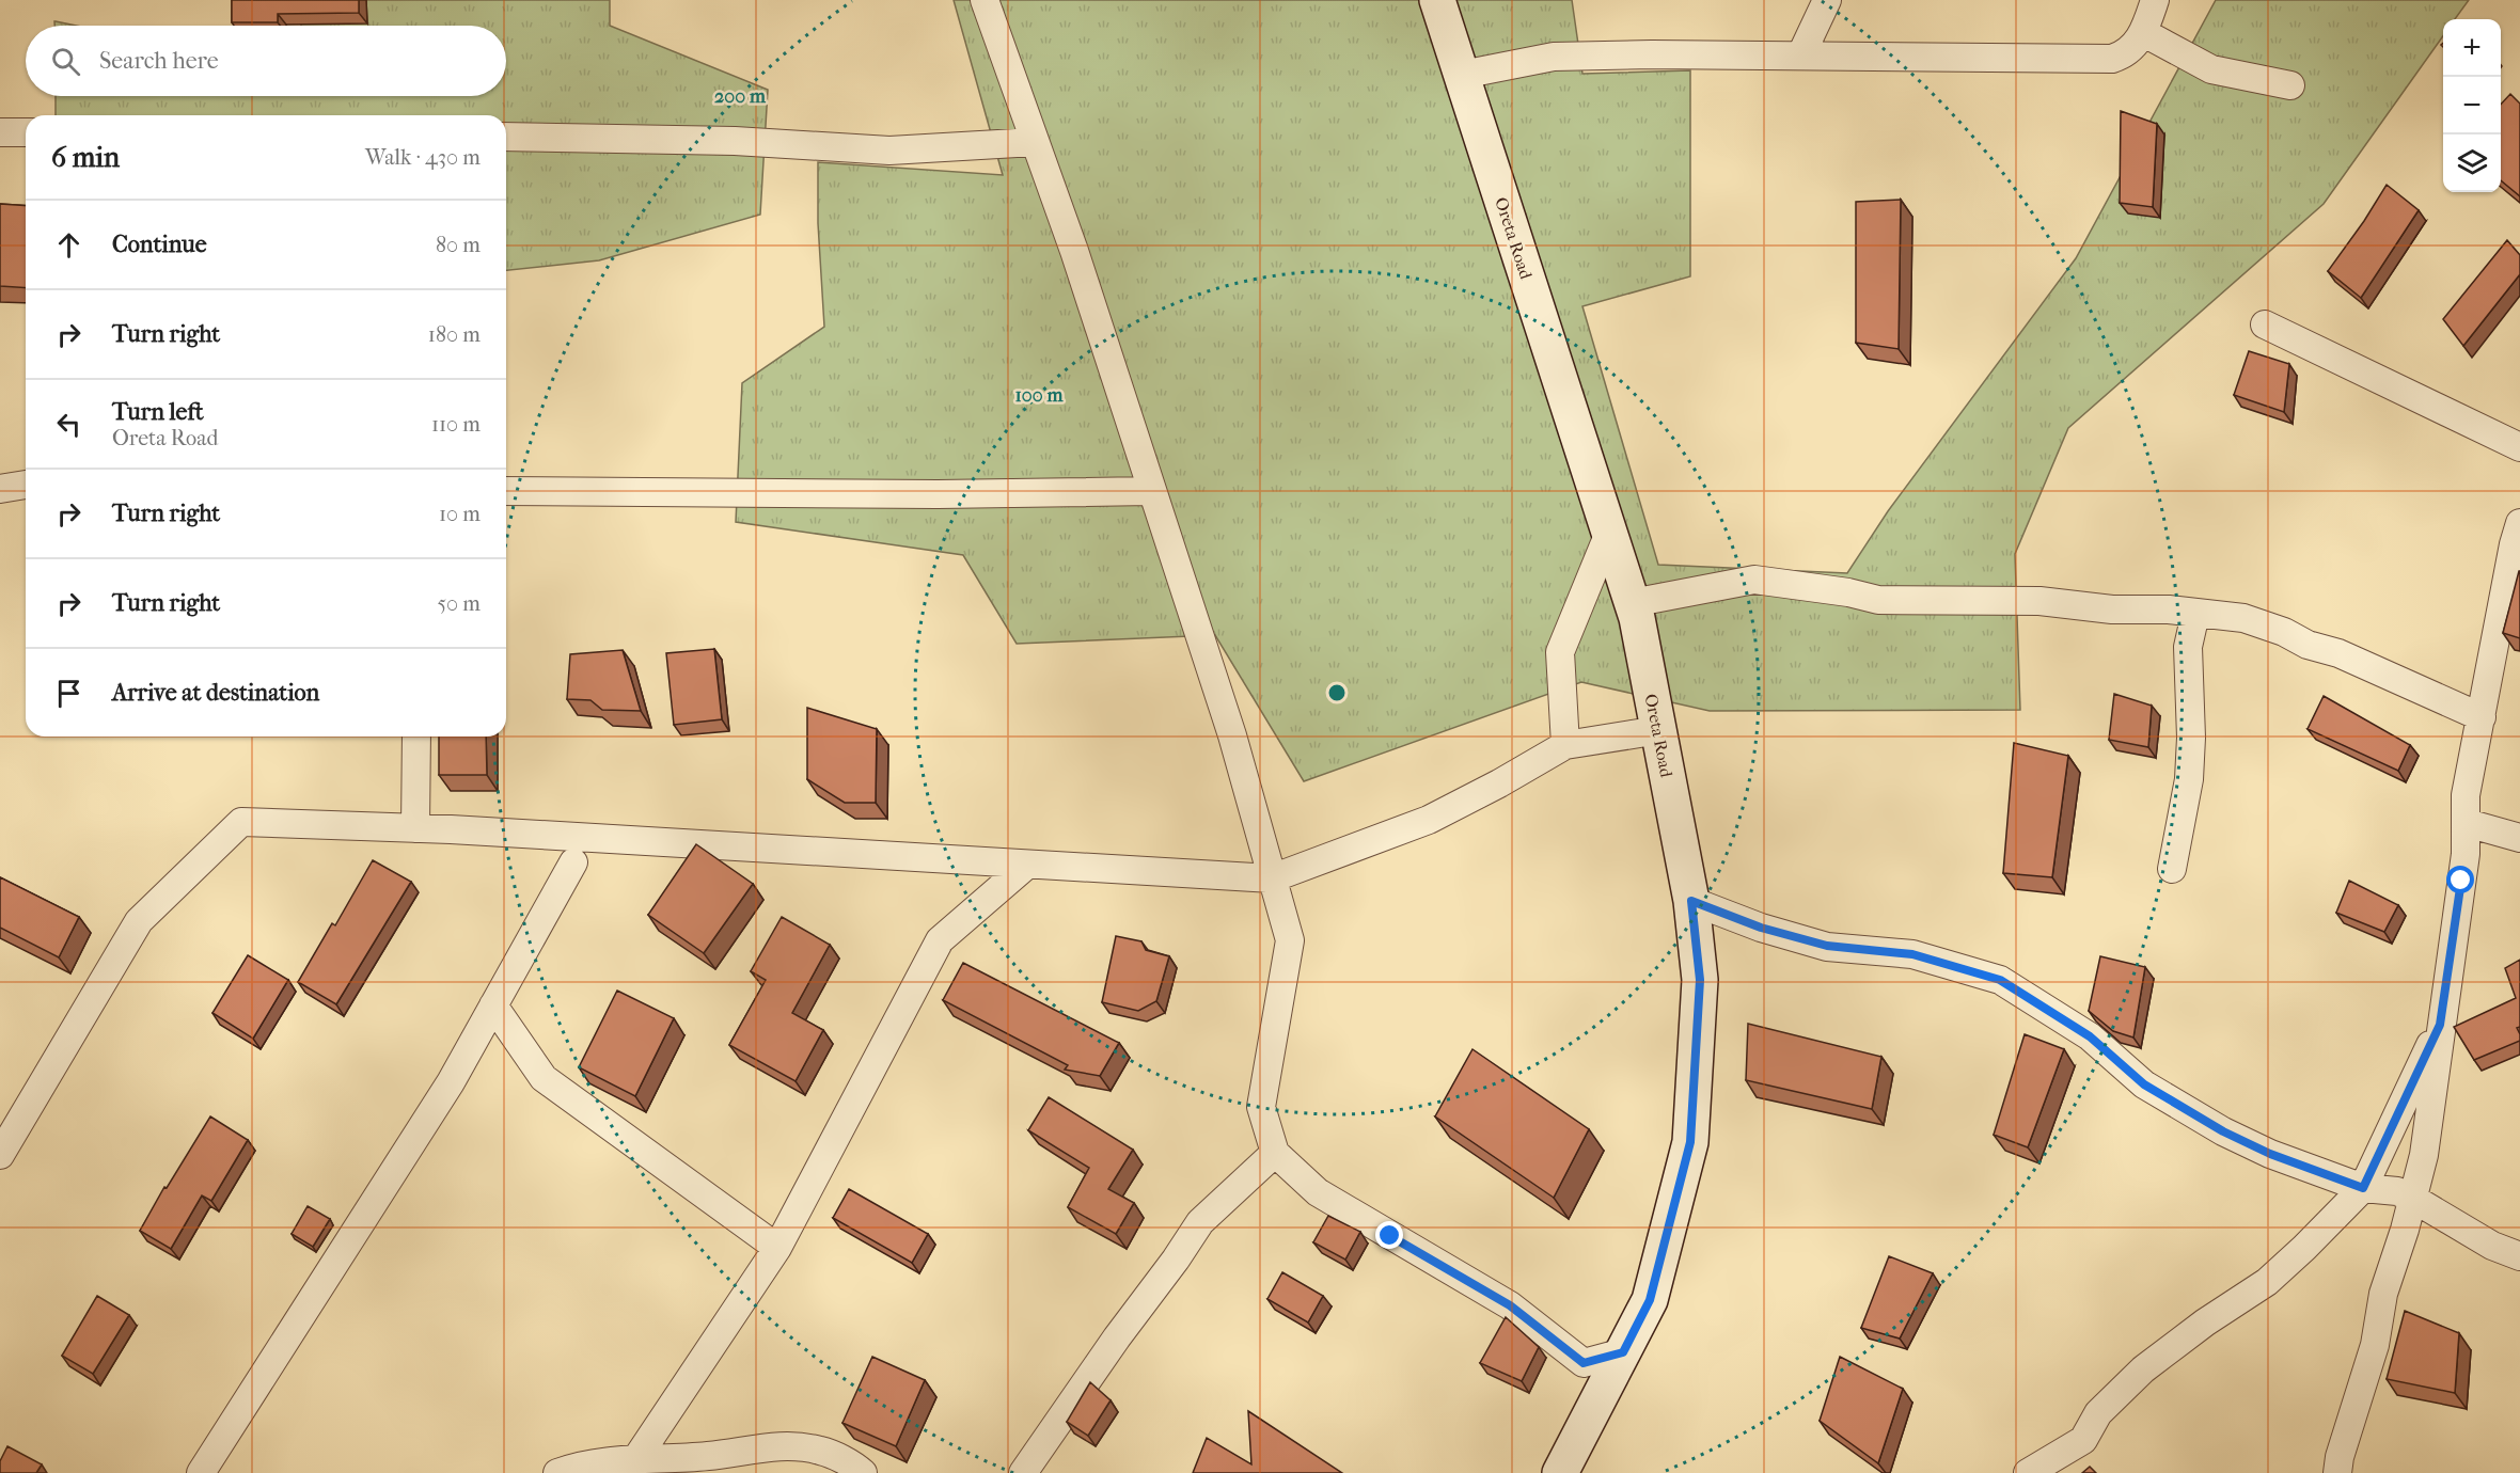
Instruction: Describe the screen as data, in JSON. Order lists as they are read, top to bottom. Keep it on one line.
{"streets":{"street":["Oreta Road"]},"page":{"map_buttons":["+","−"],"search":"Search here","heading":["6 min","Walk · 430 m"],"list":[["Continue","80 m"],["Turn right","180 m"],["Turn left","Oreta Road","110 m"],["Turn right","10 m"],["Turn right","50 m"],"Arrive at destination"]},"rings":["200 m","100 m"]}
